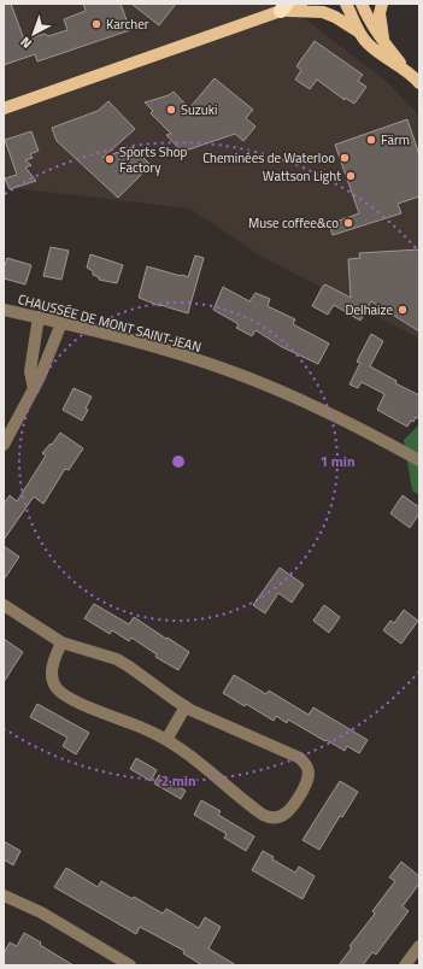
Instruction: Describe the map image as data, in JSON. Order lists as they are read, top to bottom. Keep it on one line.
{"streets":{"street":["CHAUSSÉE DE MONT SAINT-JEAN"]},"places":["Karcher","Suzuki","Färm","Cheminées de Waterloo","Sports Shop Factory","Wattson Light","Muse coffee&co","Delhaize"],"north":"bottom left","rings":["1 min","2 min"]}
